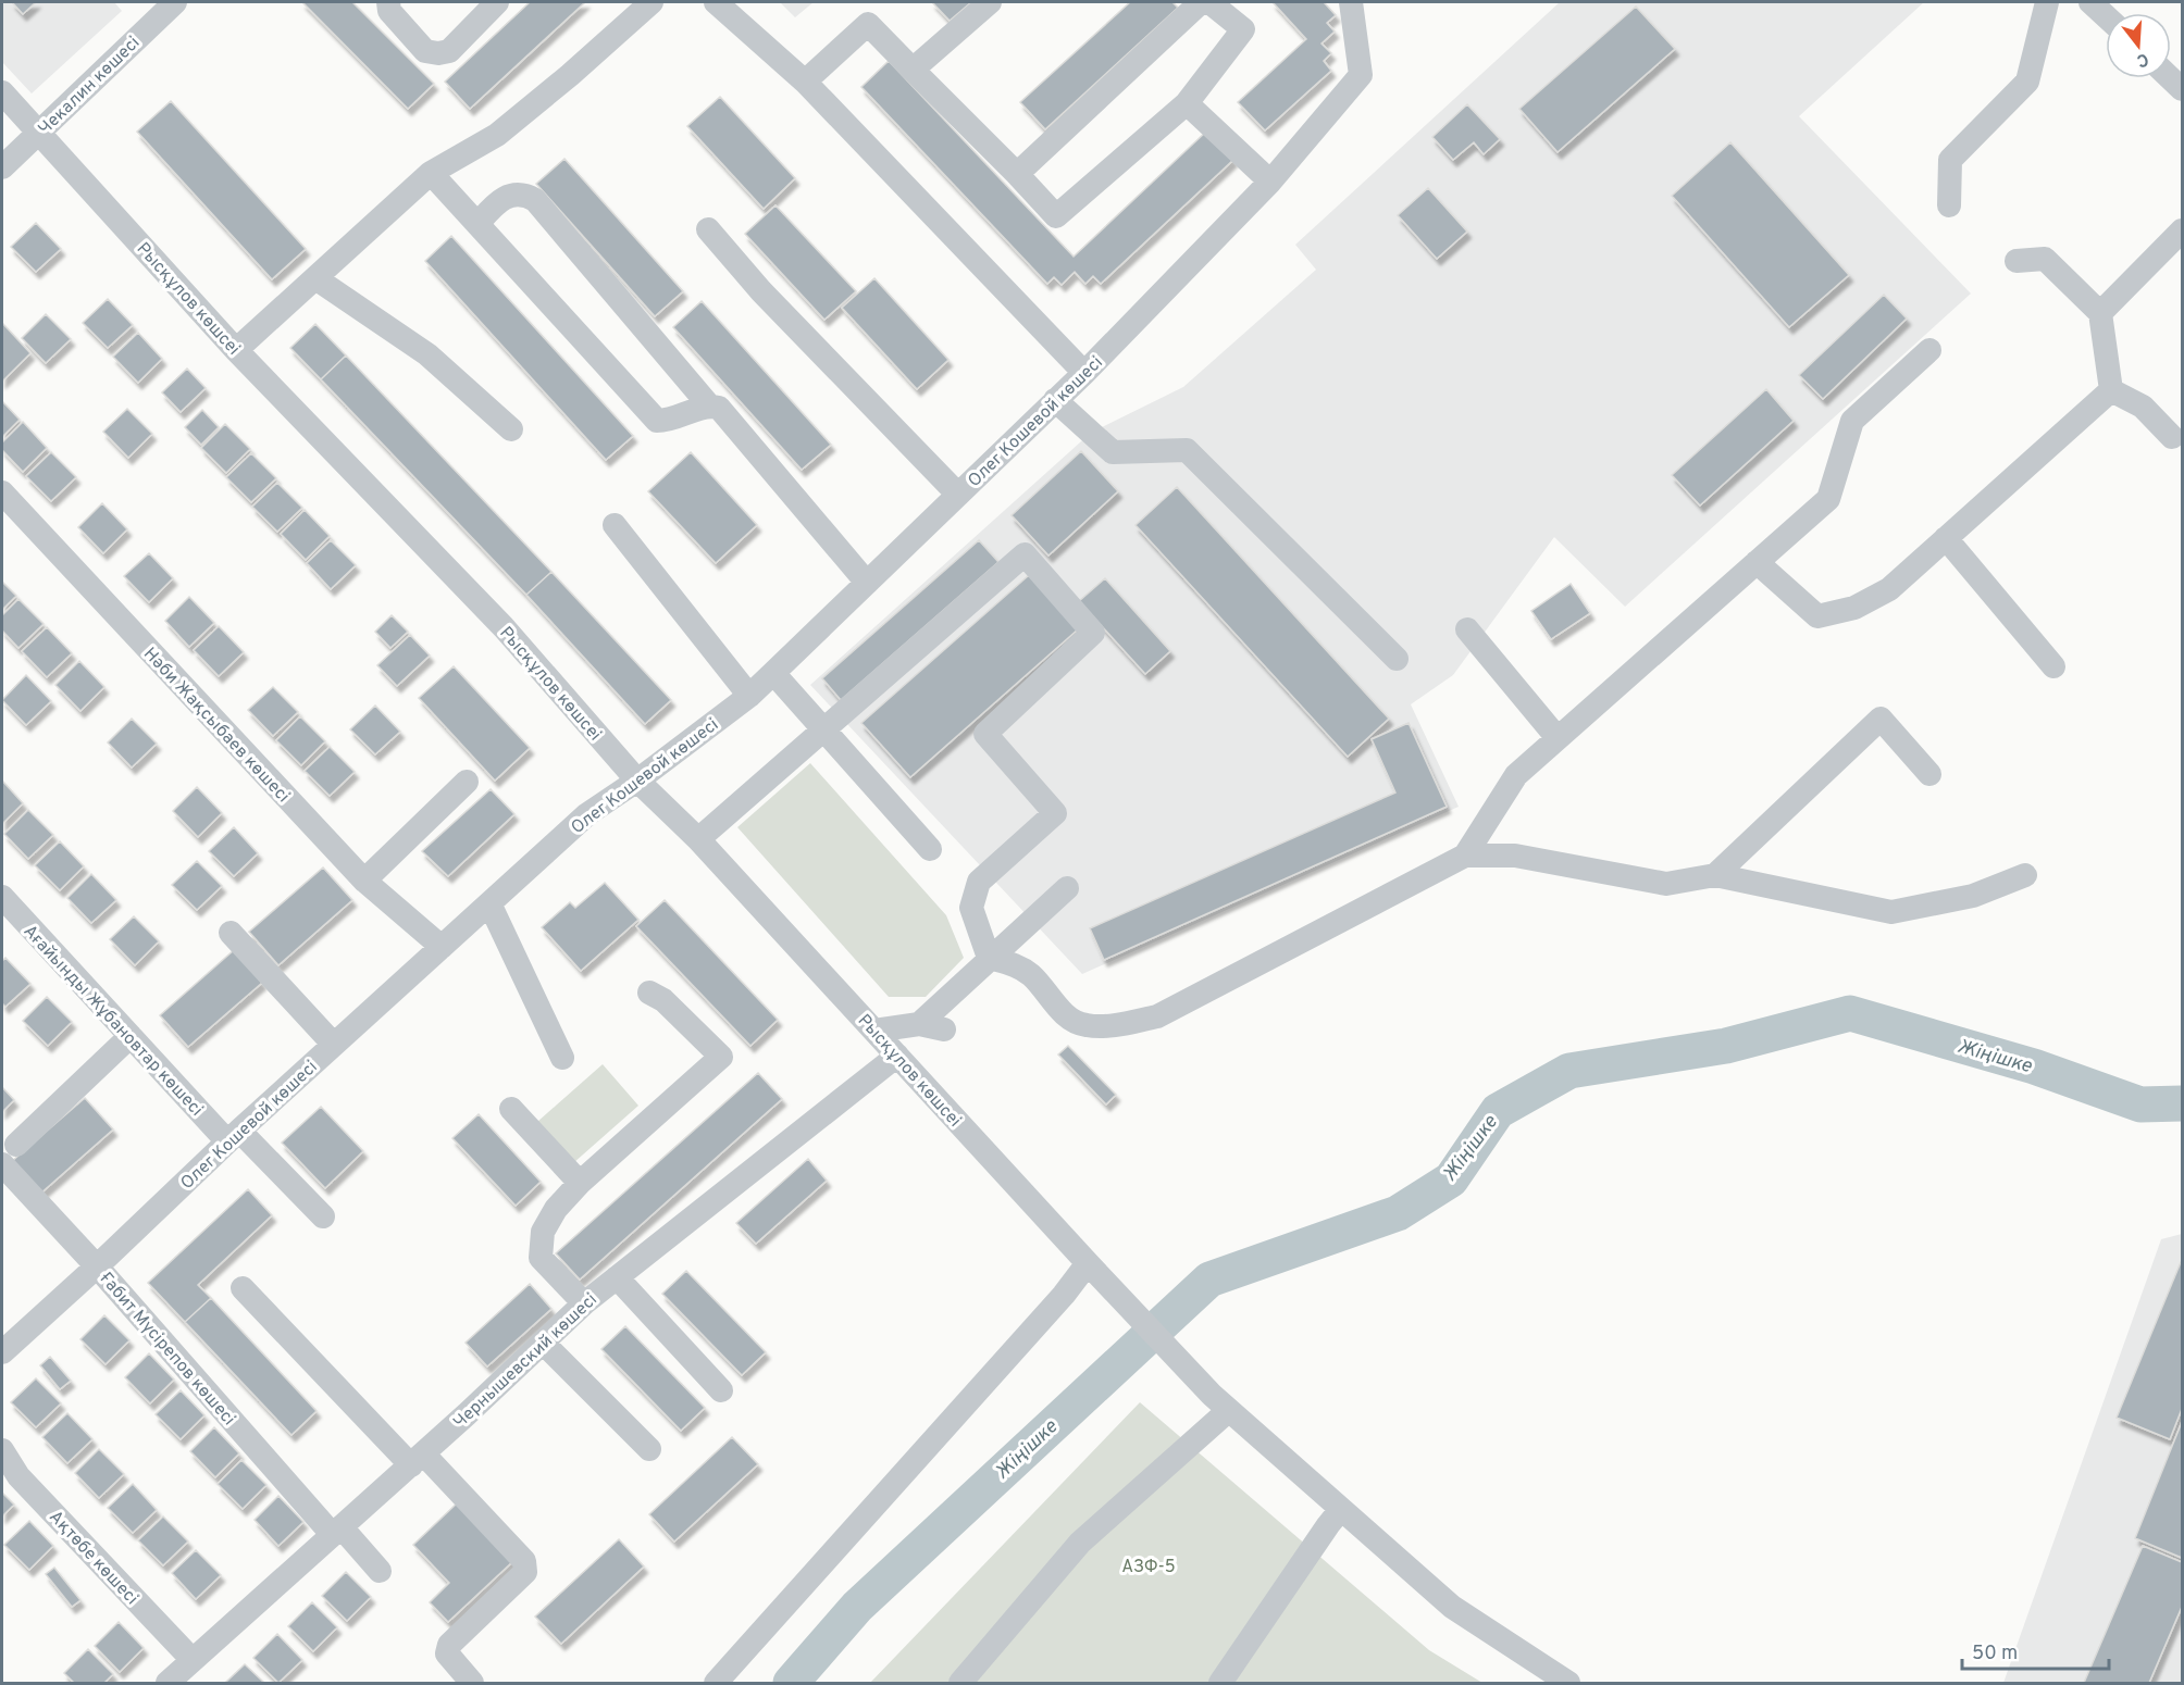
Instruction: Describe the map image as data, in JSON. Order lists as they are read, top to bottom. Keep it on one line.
{"streets":{"street":["Чекалин көшесі","Рысқұлов көшсеі","Олег Кошевой көшесі","Нәби Жақсыбаев көшесі","Ағайынды Жұбановтар көшесі","Ғабит Мүсірепов көшесі","Чернышевский көшесі","Ақтөбе көшесі"]},"crossings":[["Чекалин көшесі","Рысқұлов көшсеі"],["Рысқұлов көшсеі","Олег Кошевой көшесі"],["Рысқұлов көшсеі","Чернышевский көшесі"],["Олег Кошевой көшесі","Нәби Жақсыбаев көшесі"],["Олег Кошевой көшесі","Ағайынды Жұбановтар көшесі"],["Олег Кошевой көшесі","Ғабит Мүсірепов көшесі"],["Ғабит Мүсірепов көшесі","Чернышевский көшесі"],["Чернышевский көшесі","Ақтөбе көшесі"]],"water":["Жіңішке"],"parks":["АЗФ-5"],"scale_bar":"50 m","north":"bottom"}
